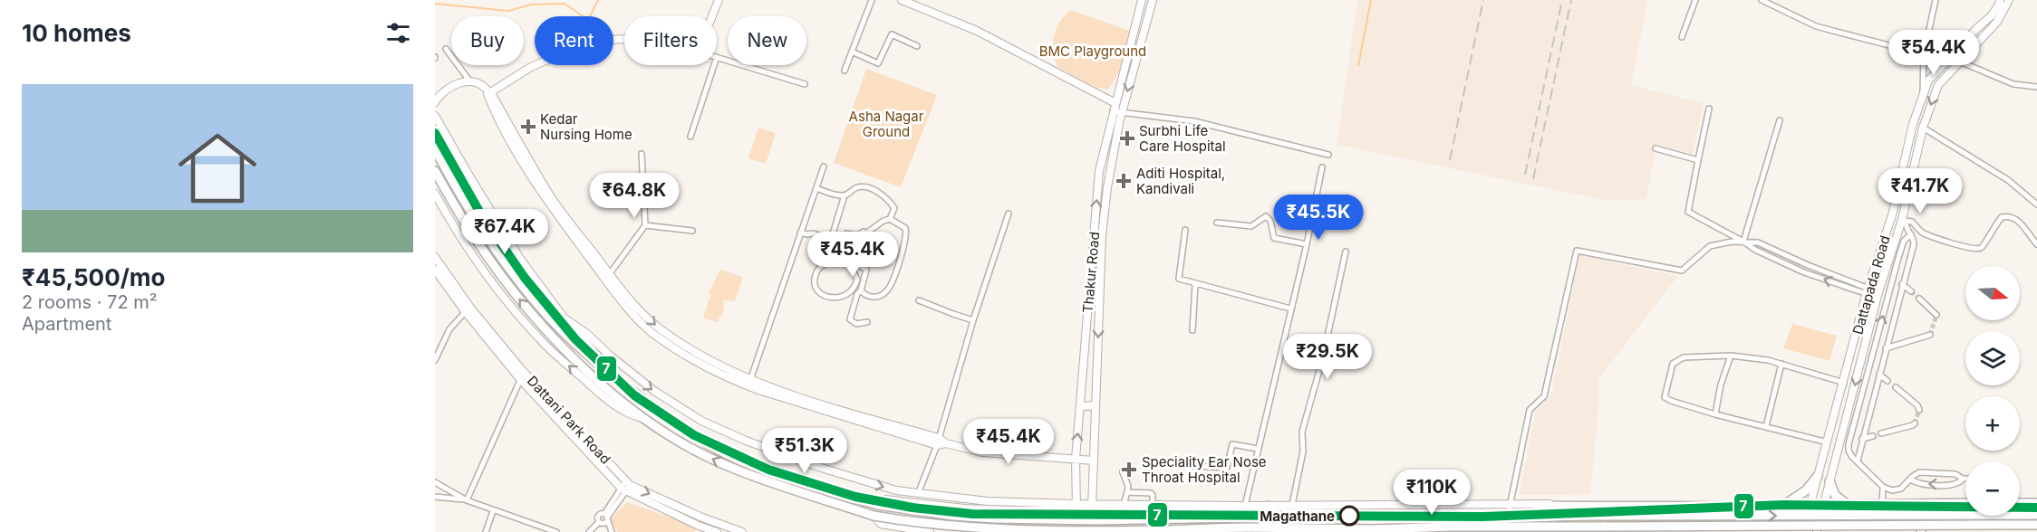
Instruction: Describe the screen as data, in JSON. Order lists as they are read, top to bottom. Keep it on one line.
{"streets":{"street":["Thakur Road","Dattapada Road","Dattani Park Road"]},"parks":["BMC Playground","Asha Nagar Ground"],"places":{"health":["Kedar Nursing Home","Surbhi Life Care Hospital","Aditi Hospital, Kandivali","Speciality Ear Nose Throat Hospital"],"other":["Magathane"]},"lines":["transit line 7"],"north":"right","page":{"heading":"10 homes","chip":["Buy","Rent","Filters","New"],"price":["₹54.4K","₹41.7K","₹64.8K","₹45.5K","₹67.4K","₹45.4K","₹29.5K","₹45.4K","₹51.3K","₹110K"],"list":[{"name":"₹45,500/mo","note":"2 rooms · 72 m² · Apartment"}],"map_buttons":["+","−"]}}
